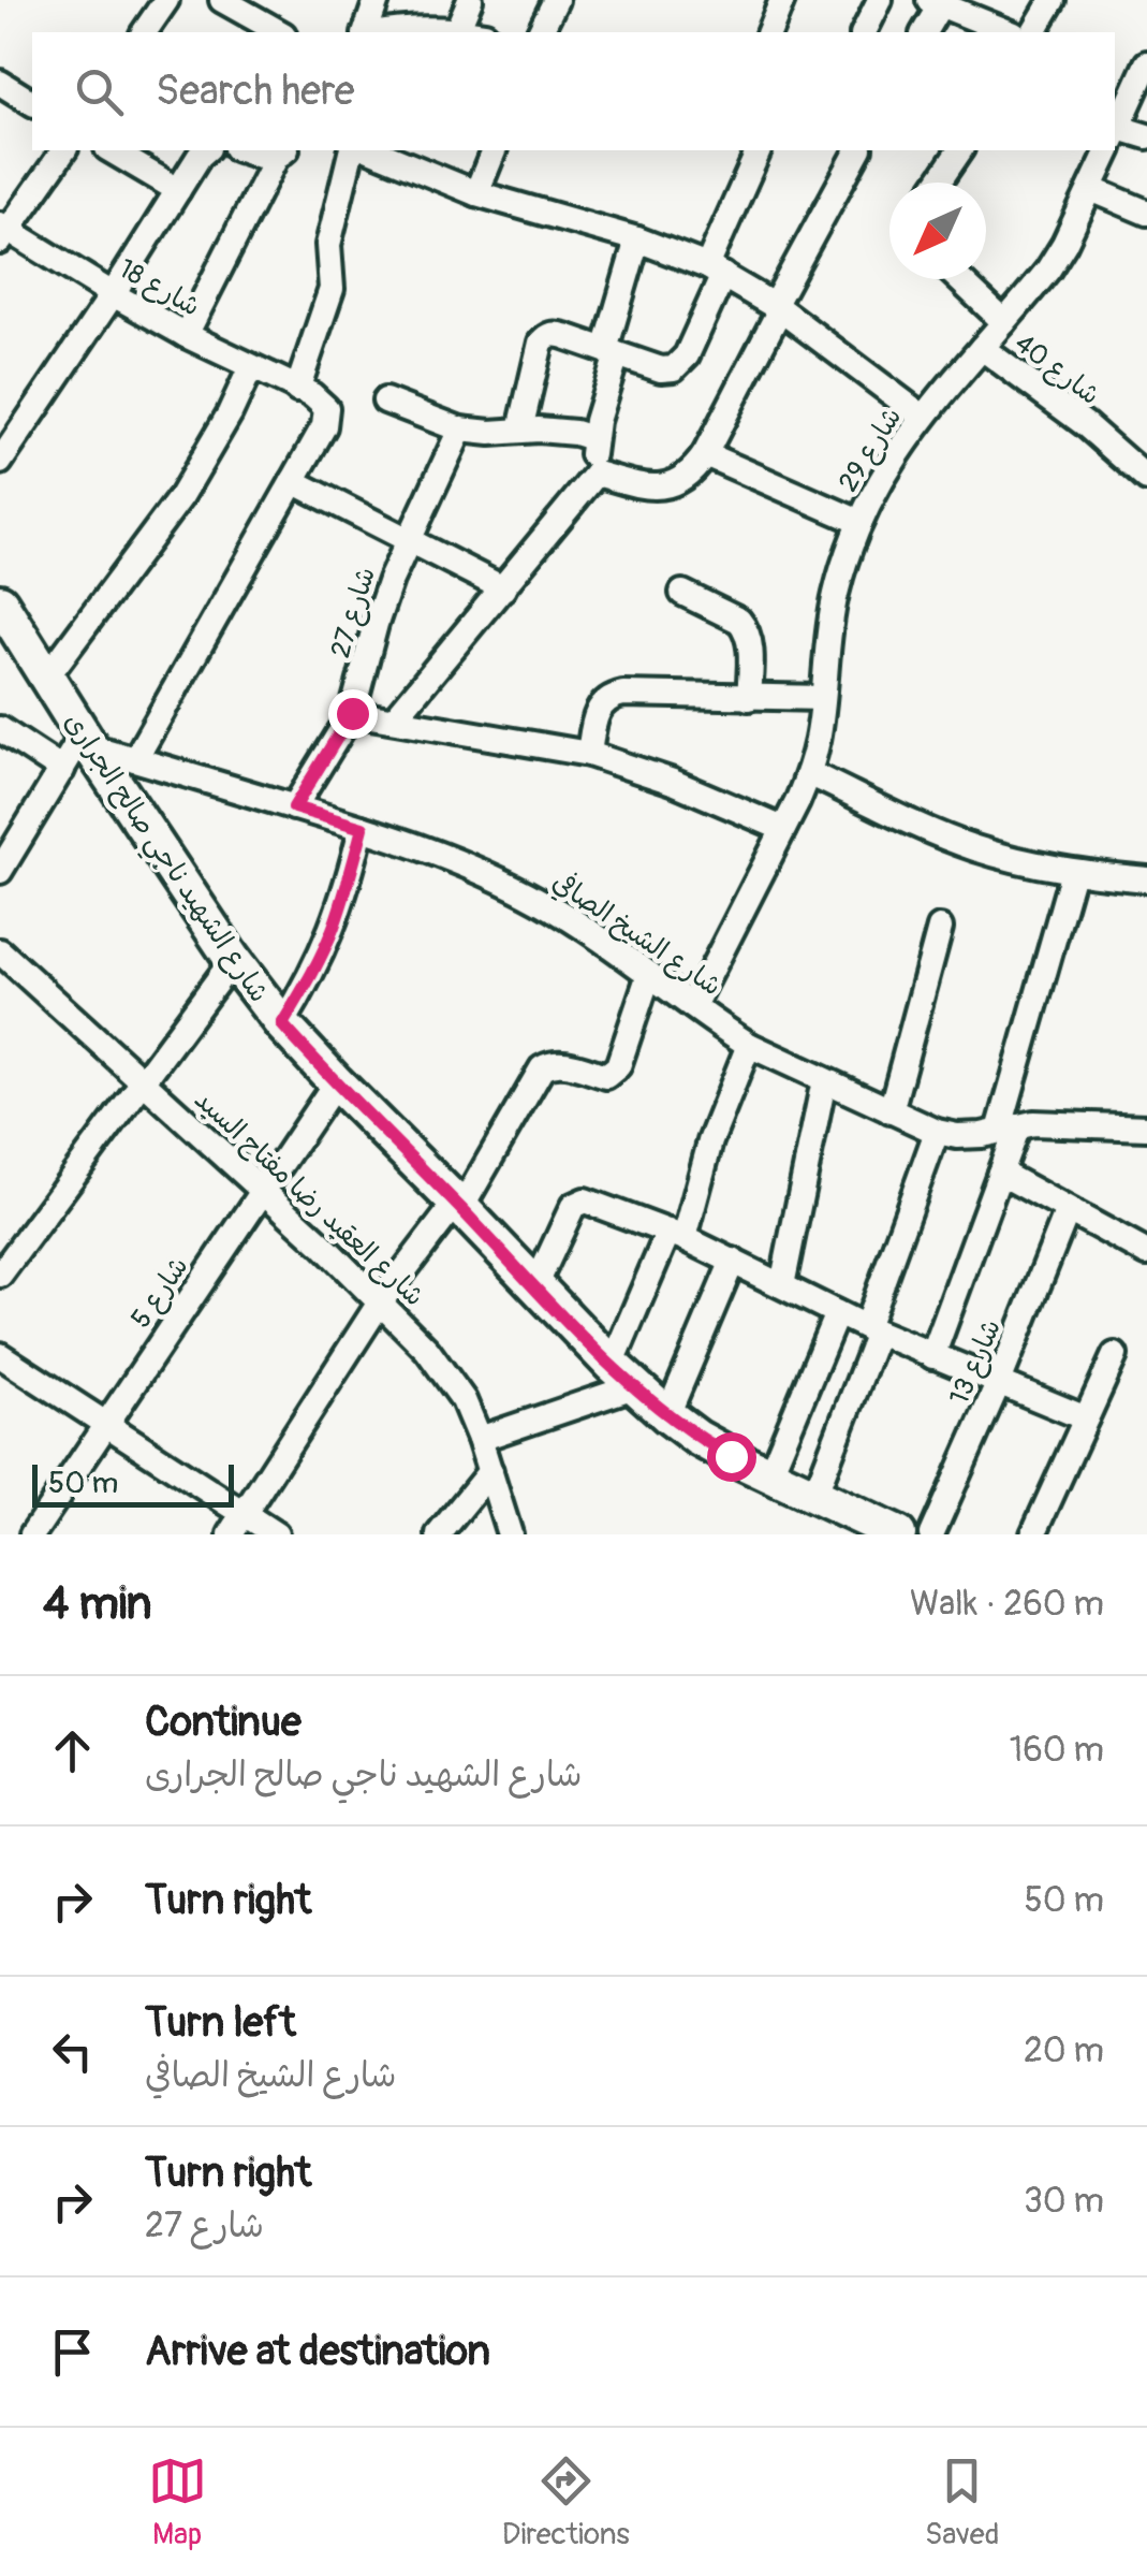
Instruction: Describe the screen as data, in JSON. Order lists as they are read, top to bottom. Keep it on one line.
{"streets":{"street":["شارع 18","شارع 40","شارع 29","شارع 27","شارع الشهيد ناجي صالح الجرارى","شارع الشيخ الصافي","شارع العقيد رضا مفتاح السيد","شارع 5","شارع 13"]},"crossings":[["شارع 40","شارع 29"],["شارع 29","شارع الشيخ الصافي"],["شارع 27","شارع الشيخ الصافي"],["شارع الشهيد ناجي صالح الجرارى","شارع الشيخ الصافي"],["شارع الشهيد ناجي صالح الجرارى","شارع 5"],["شارع العقيد رضا مفتاح السيد","شارع 5"]],"scale_bar":"50 m","north":"bottom left","page":{"search":"Search here","scale":"50 m","heading":["4 min","Walk · 260 m"],"list":[["Continue","شارع الشهيد ناجي صالح الجرارى","160 m"],["Turn right","50 m"],["Turn left","شارع الشيخ الصافي","20 m"],["Turn right","شارع 27","30 m"],"Arrive at destination"],"nav":["Map","Directions","Saved"]}}
